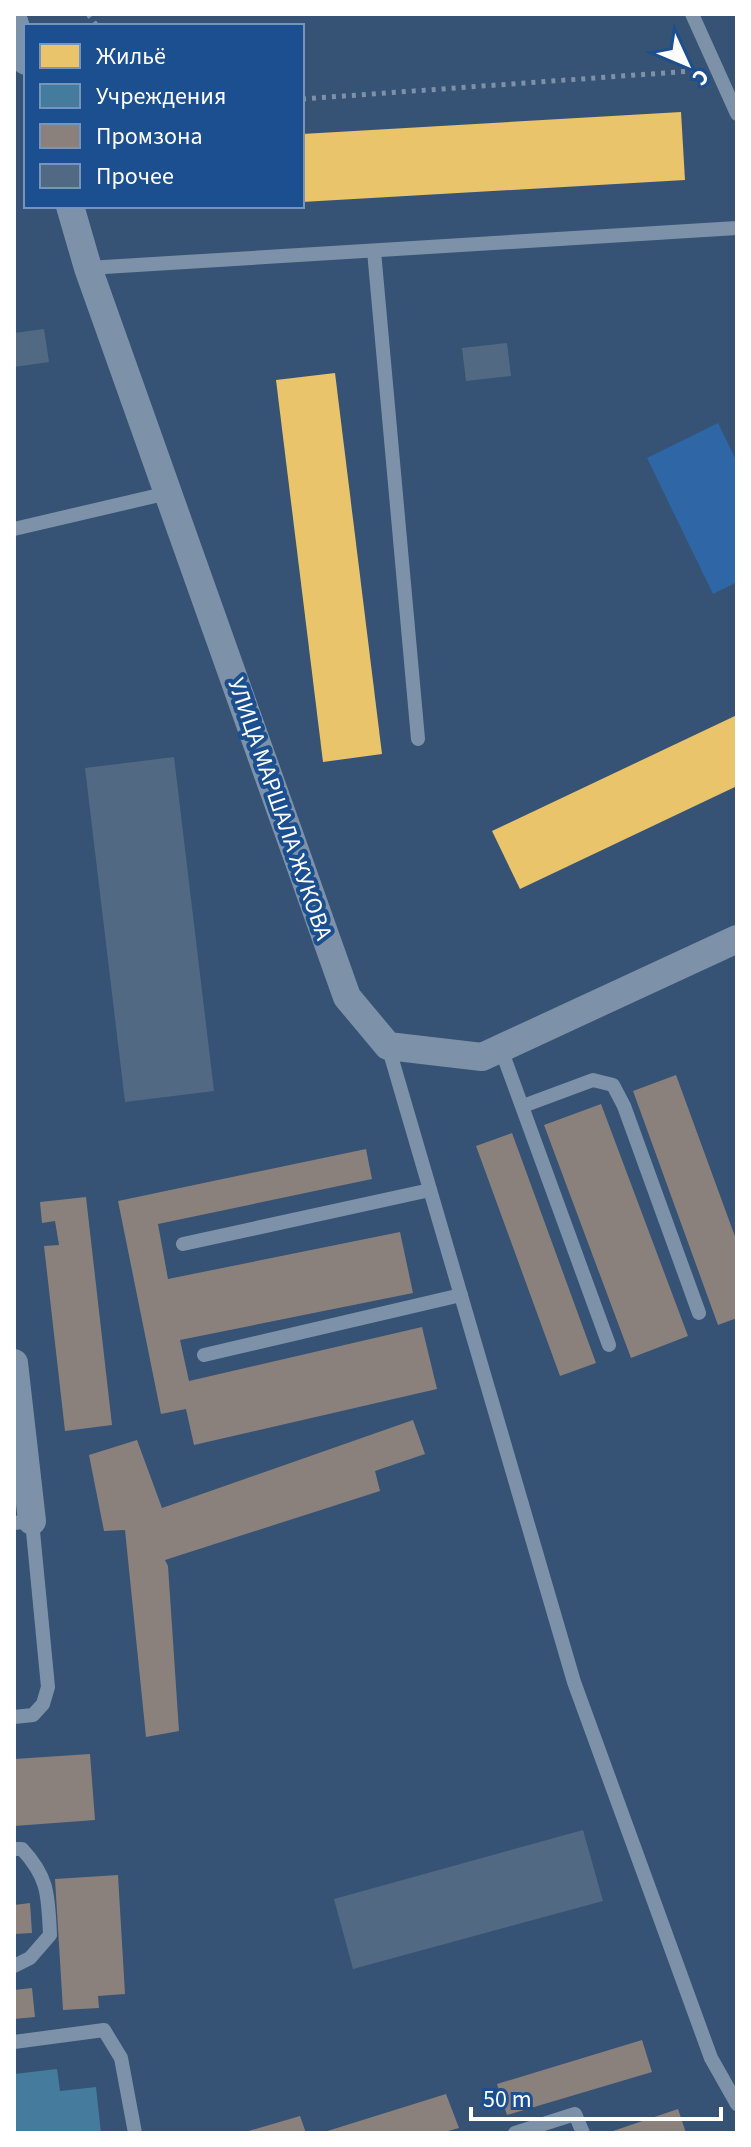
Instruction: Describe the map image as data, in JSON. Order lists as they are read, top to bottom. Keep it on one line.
{"streets":{"street":["УЛИЦА МАРШАЛА ЖУКОВА"]},"legend":["Жильё","Учреждения","Промзона","Прочее"],"scale_bar":"50 m","north":"bottom right"}
